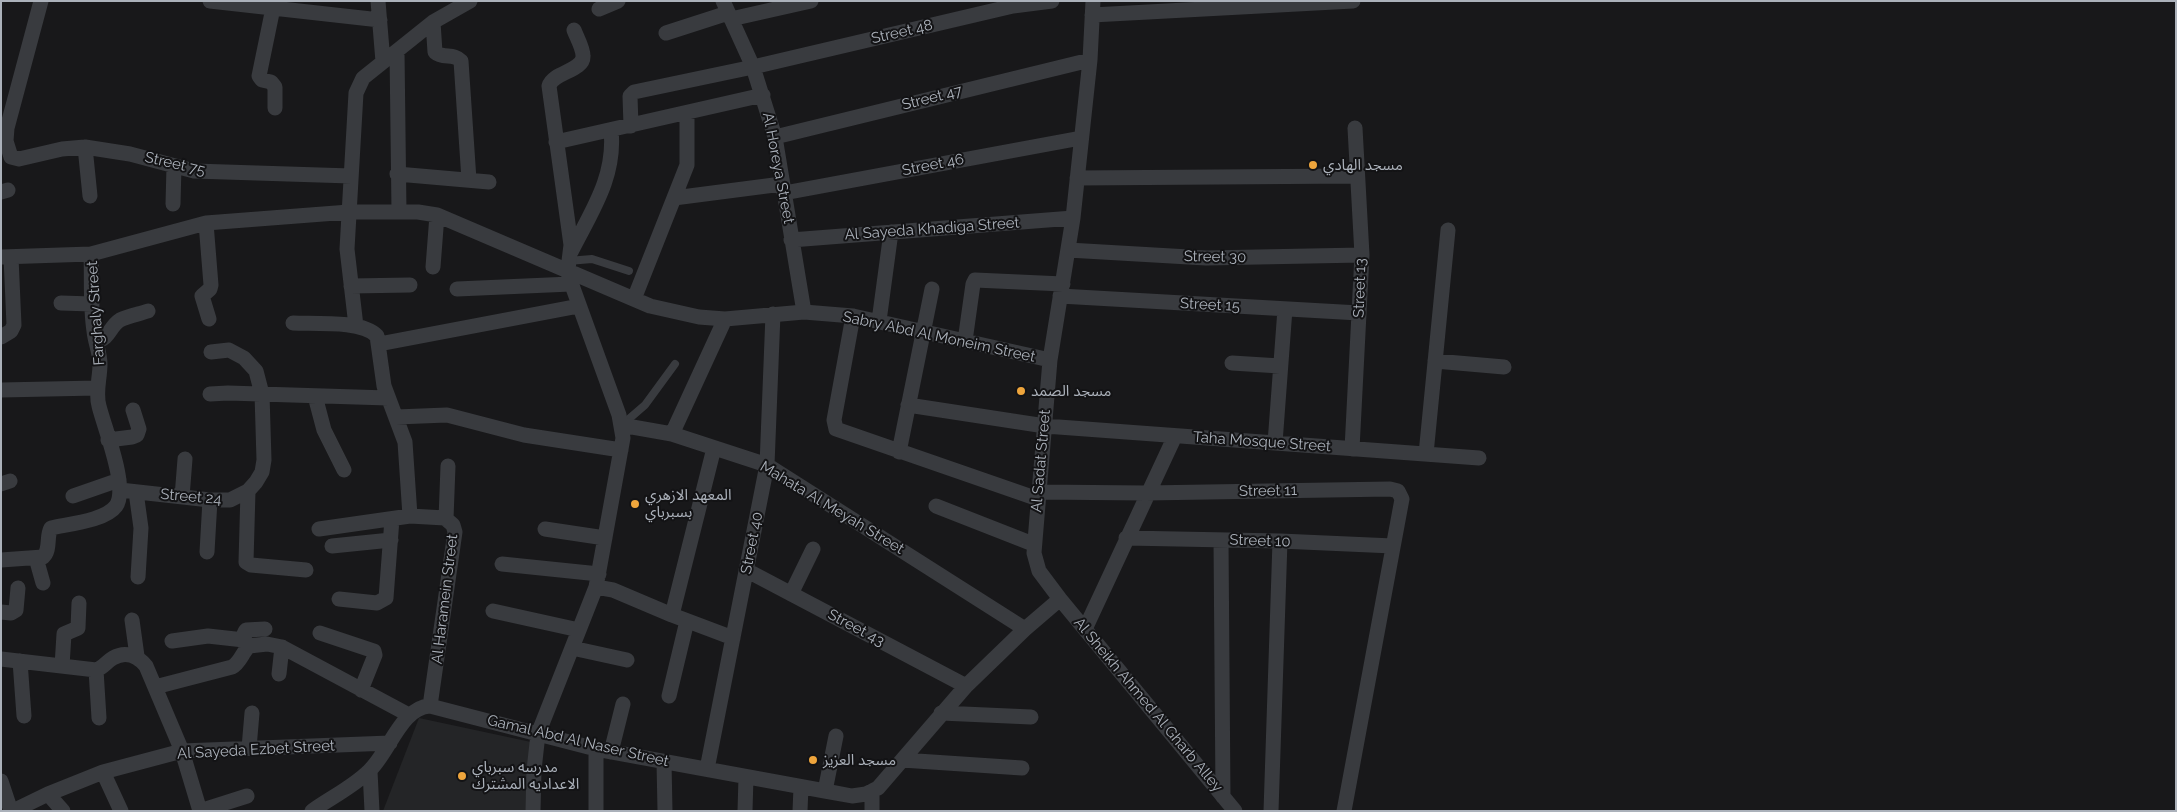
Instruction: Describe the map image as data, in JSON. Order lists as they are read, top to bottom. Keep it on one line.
{"streets":{"street":["Street 48","Street 47","Street 75","Street 46","Al Horeya Street","Al Sayeda Khadiga Street","Street 30","Street 13","Street 15","Farghaly Street","Sabry Abd Al Moneim Street","Taha Mosque Street","Al Sadat Street","Street 11","Street 24","Mahata Al Meyah Street","Street 10","Street 40","Al Haramein Street","Street 43","Al Sheikh Ahmed Al Gharb Alley","Gamal Abd Al Naser Street","Al Sayeda Ezbet Street"]},"crossings":[["Street 48","Al Horeya Street"],["Street 47","Al Horeya Street"],["Street 47","Al Sadat Street"],["Street 46","Al Horeya Street"],["Street 46","Al Sadat Street"],["Al Horeya Street","Al Sayeda Khadiga Street"],["Al Horeya Street","Sabry Abd Al Moneim Street"],["Al Sayeda Khadiga Street","Al Sadat Street"],["Street 30","Street 13"],["Street 30","Al Sadat Street"],["Street 13","Street 15"],["Street 13","Taha Mosque Street"],["Street 15","Sabry Abd Al Moneim Street"],["Street 15","Al Sadat Street"],["Farghaly Street","Sabry Abd Al Moneim Street"],["Farghaly Street","Street 24"],["Sabry Abd Al Moneim Street","Al Sadat Street"],["Sabry Abd Al Moneim Street","Street 11"],["Sabry Abd Al Moneim Street","Street 40"],["Taha Mosque Street","Al Sadat Street"],["Al Sadat Street","Street 11"],["Al Sadat Street","Al Sheikh Ahmed Al Gharb Alley"],["Street 11","Street 10"],["Mahata Al Meyah Street","Street 40"],["Street 40","Street 43"],["Street 40","Gamal Abd Al Naser Street"],["Al Haramein Street","Gamal Abd Al Naser Street"]],"places":["مسجد الهادي","مسجد الصمد","المعهد الازهري بسبرباي","مسجد العزيز","مدرسه سبرباي الاعداديه المشترك"]}
